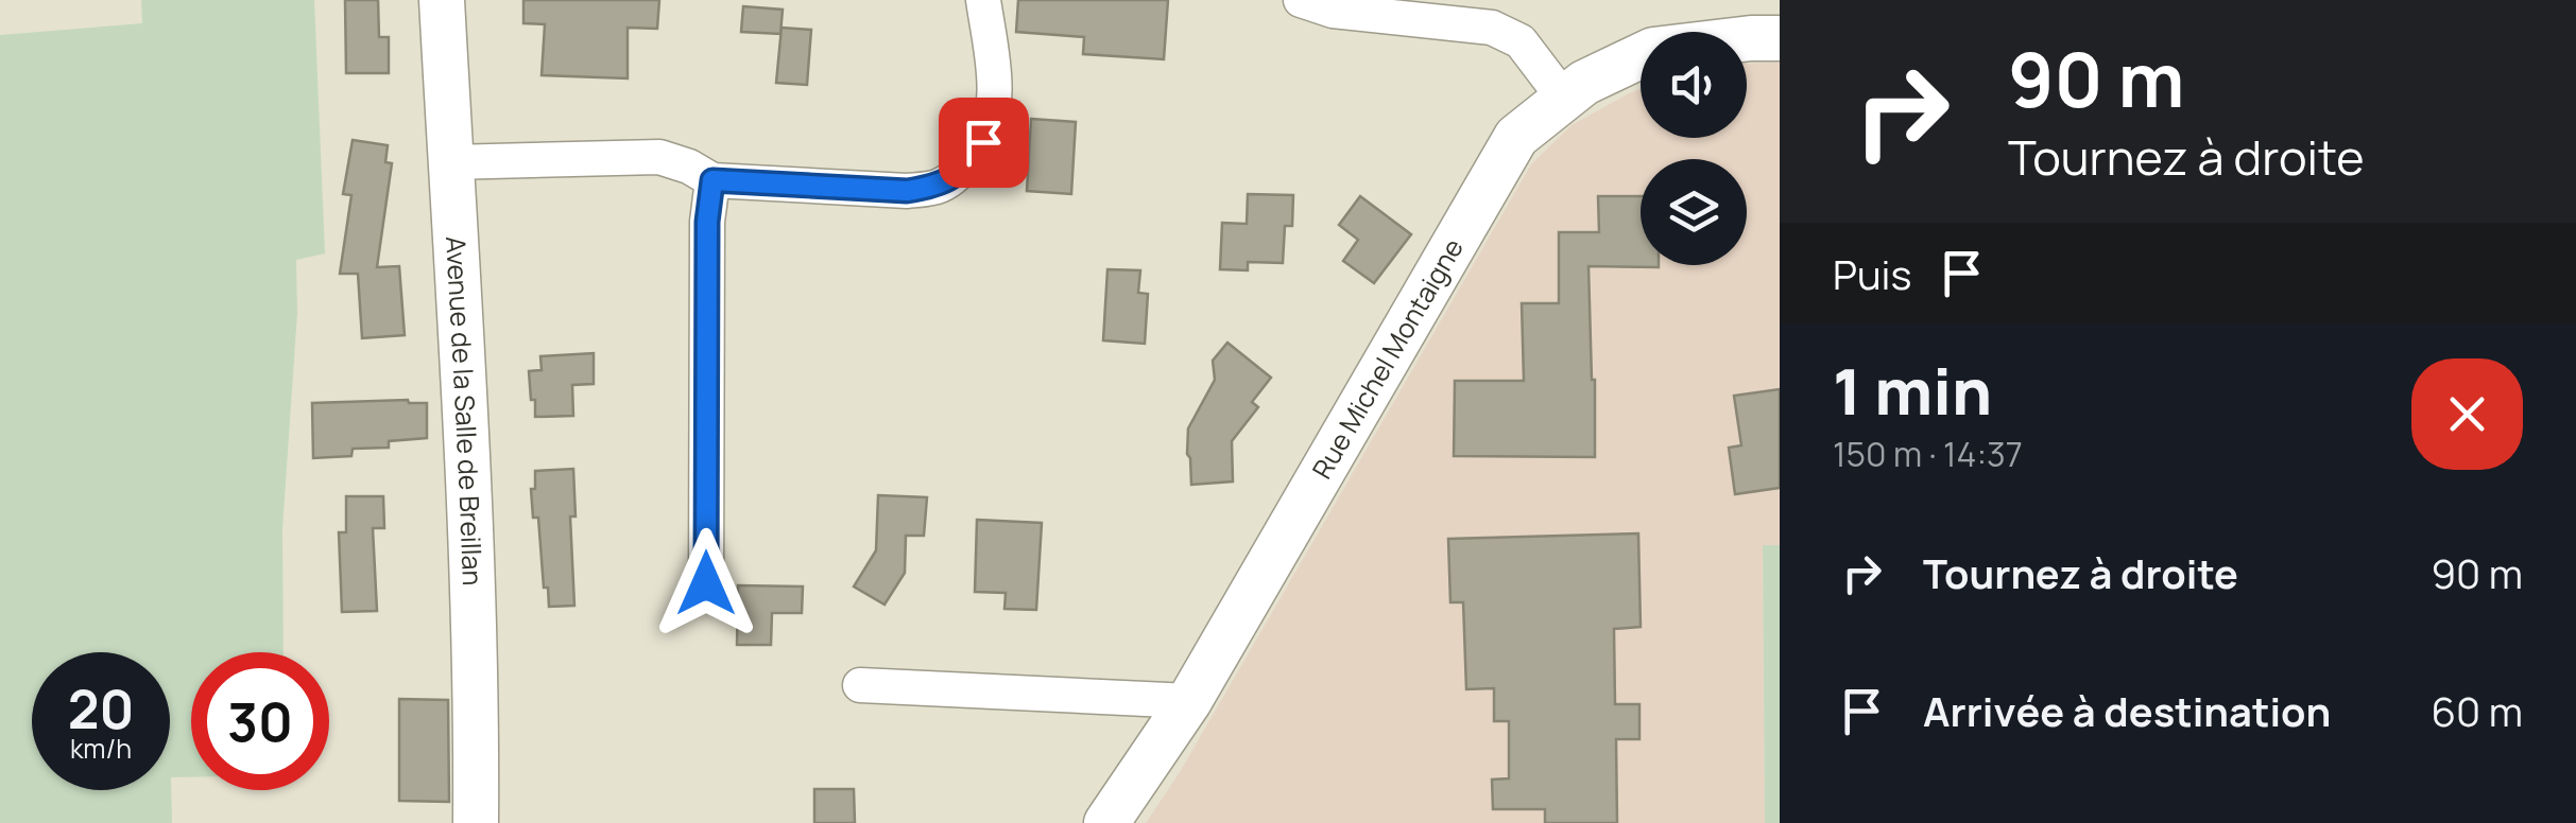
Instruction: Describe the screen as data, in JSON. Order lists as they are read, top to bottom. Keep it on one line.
{"streets":{"street":["Rue Michel Montaigne","Avenue de la Salle de Breillan"]},"page":{"turn":["90 m","Tournez à droite"],"then":"Puis","heading":["1 min","150 m · 14:37"],"list":[{"name":"Tournez à droite","value":"90 m"},{"name":"Arrivée à destination","value":"60 m"}],"speed":"20 km/h","limit":"30"}}
